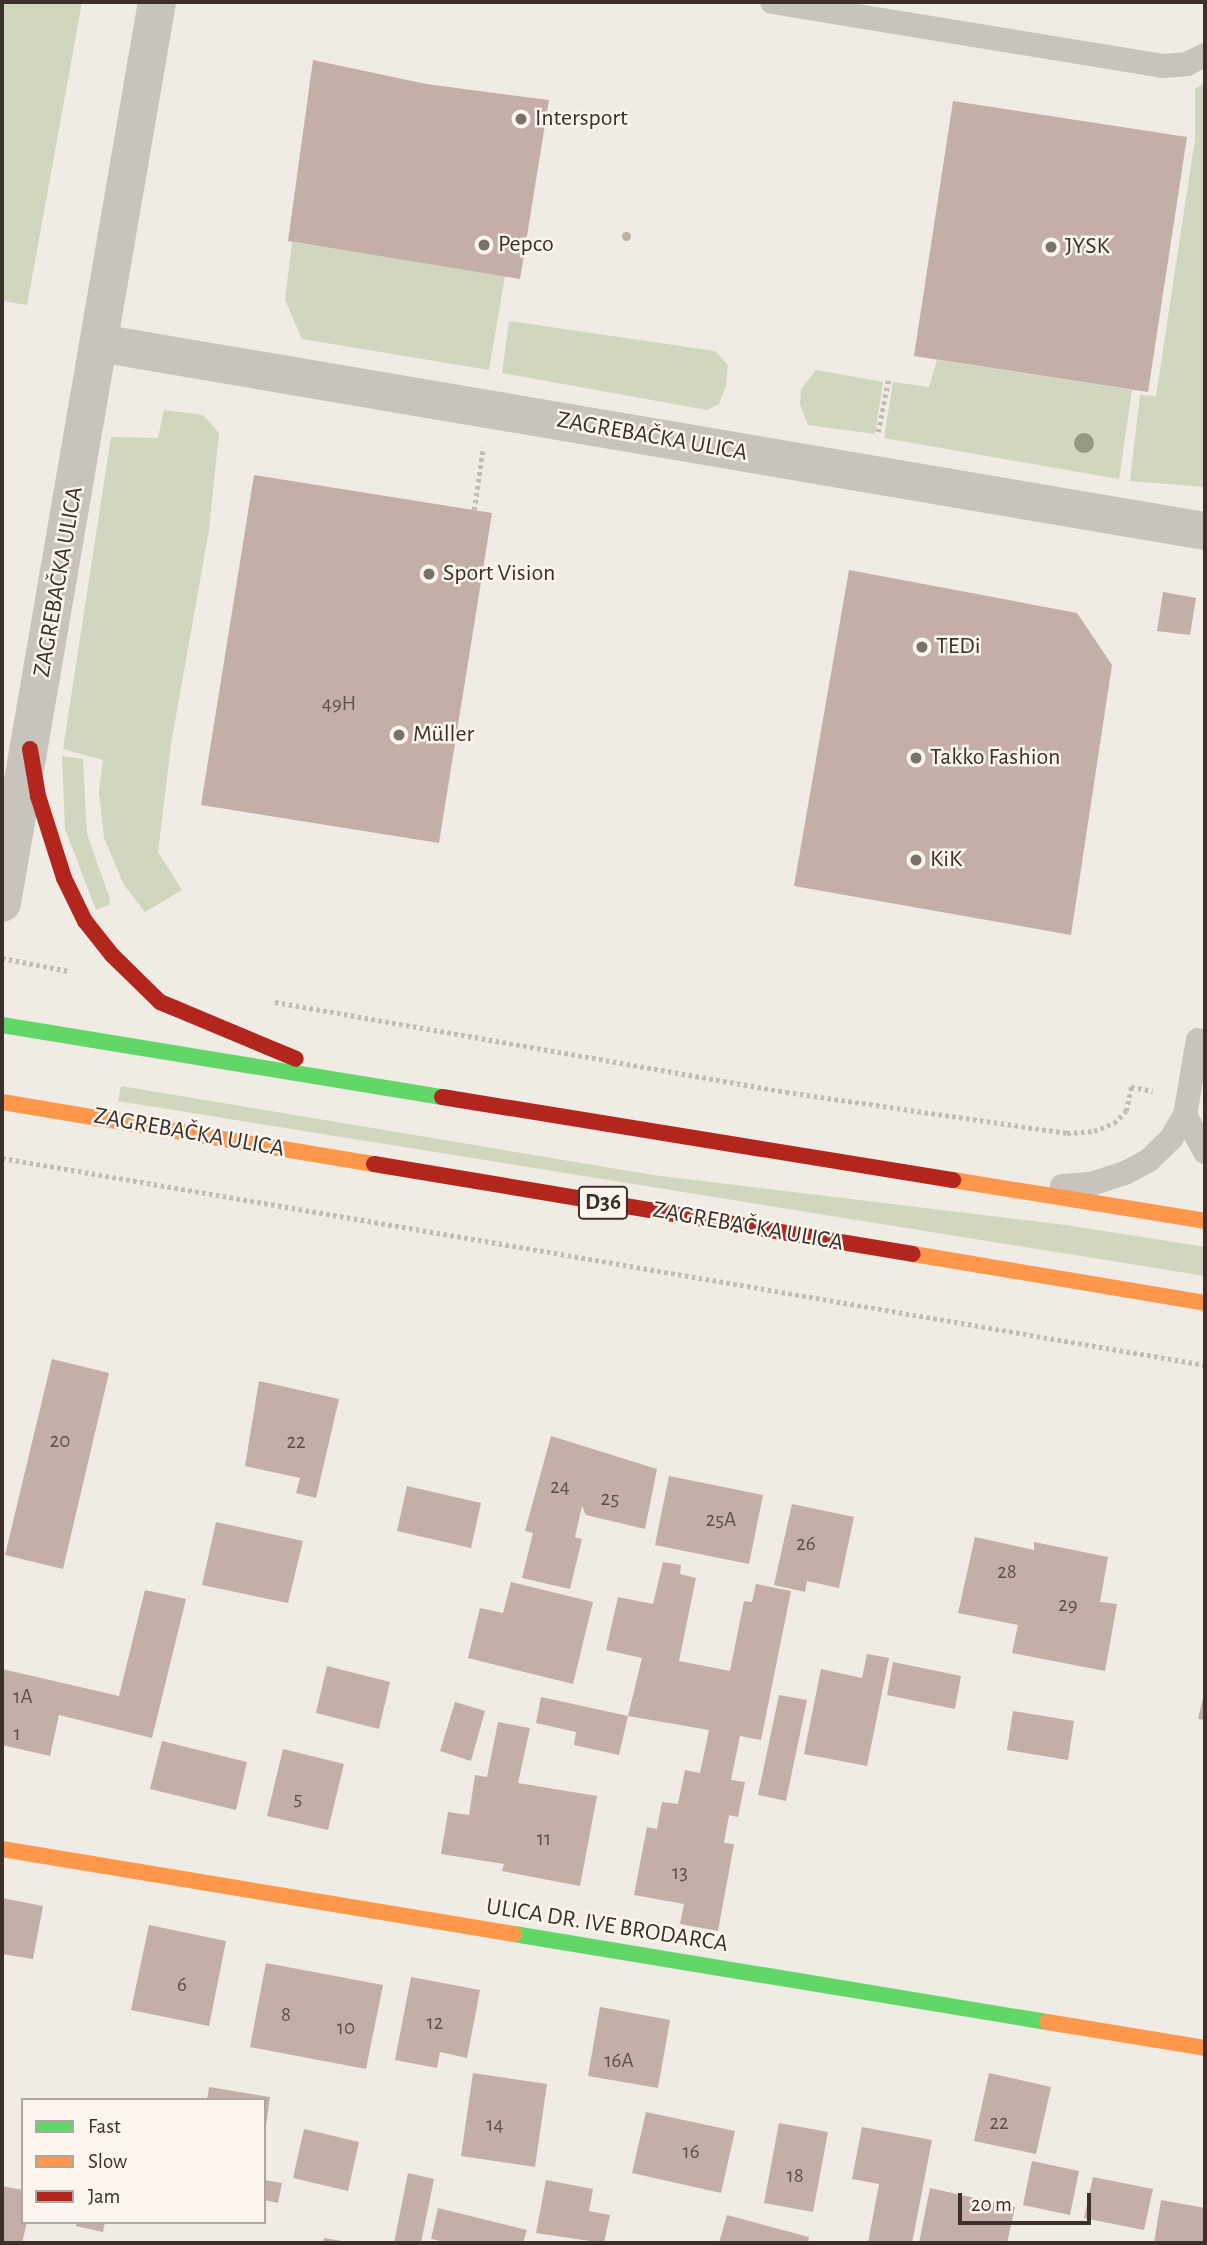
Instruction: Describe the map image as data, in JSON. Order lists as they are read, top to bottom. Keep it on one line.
{"streets":{"main road":["ZAGREBAČKA ULICA","D36","ULICA DR. IVE BRODARCA"]},"places":["Intersport","Pepco","JYSK","Sport Vision","TEDi","Müller","Takko Fashion","KiK"],"house_numbers":["49H","20","22","24","25","25A","26","28","29","1A","1","5","11","13","6","8","12","10","16A","22","14","16","18"],"legend":["Fast","Slow","Jam"],"scale_bar":"20 m"}
